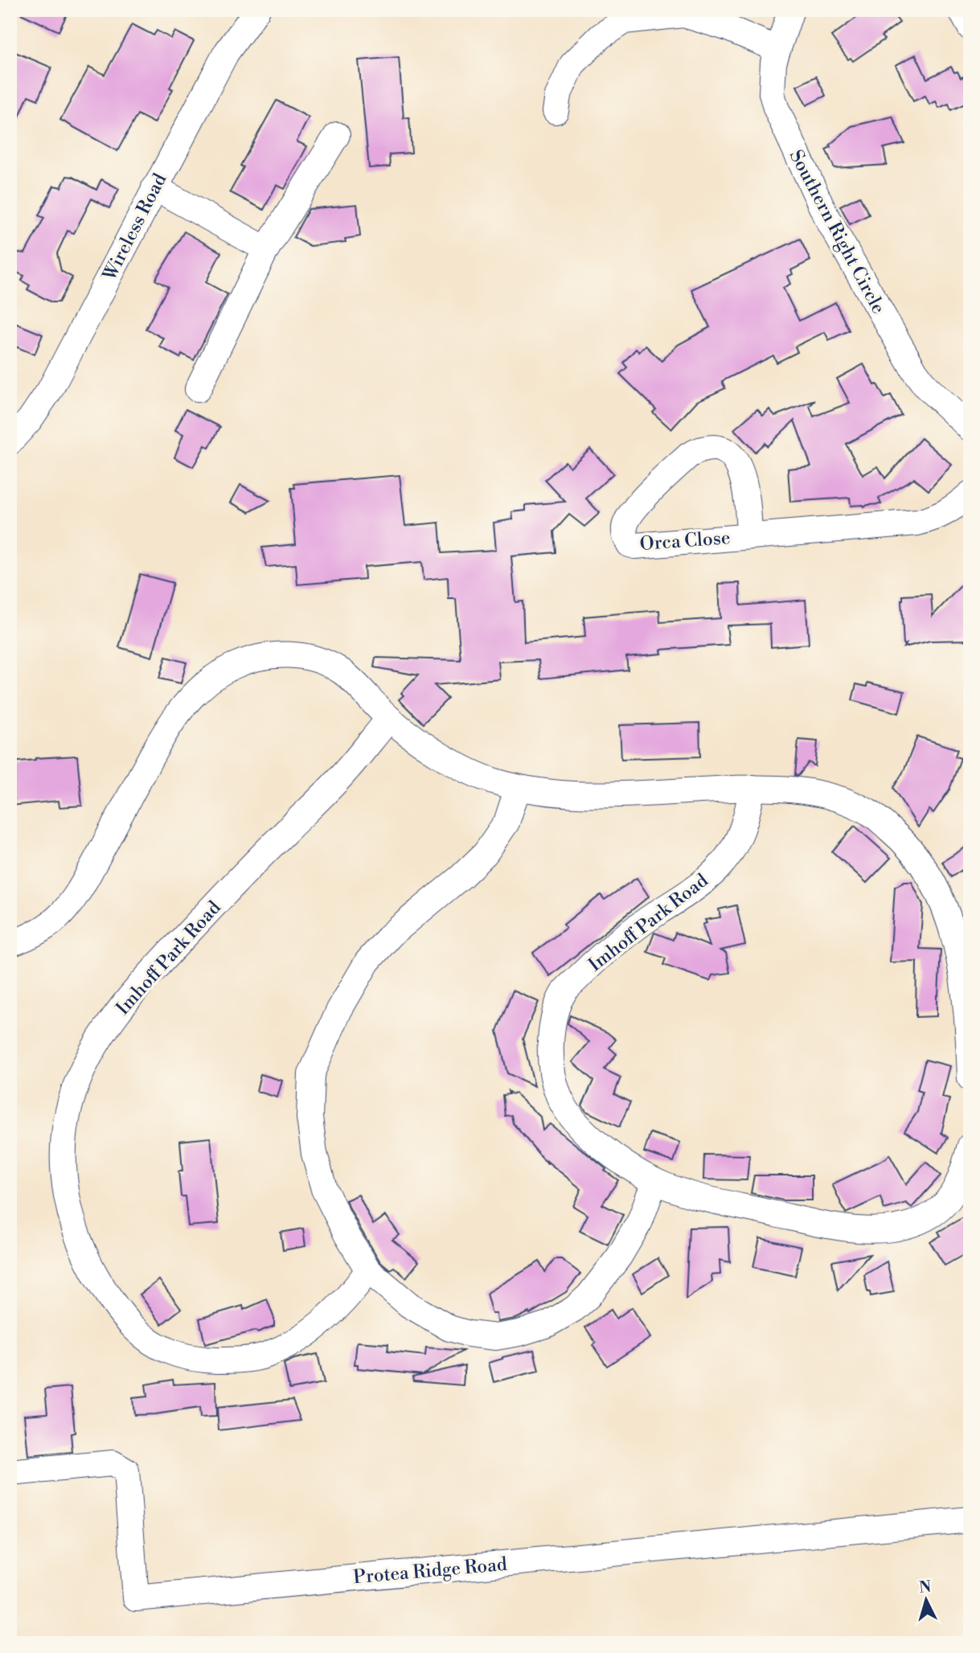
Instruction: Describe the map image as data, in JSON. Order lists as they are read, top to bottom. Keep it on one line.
{"streets":{"street":["Wireless Road","Southern Right Circle","Orca Close","Imhoff Park Road","Protea Ridge Road"]},"north":"top"}
